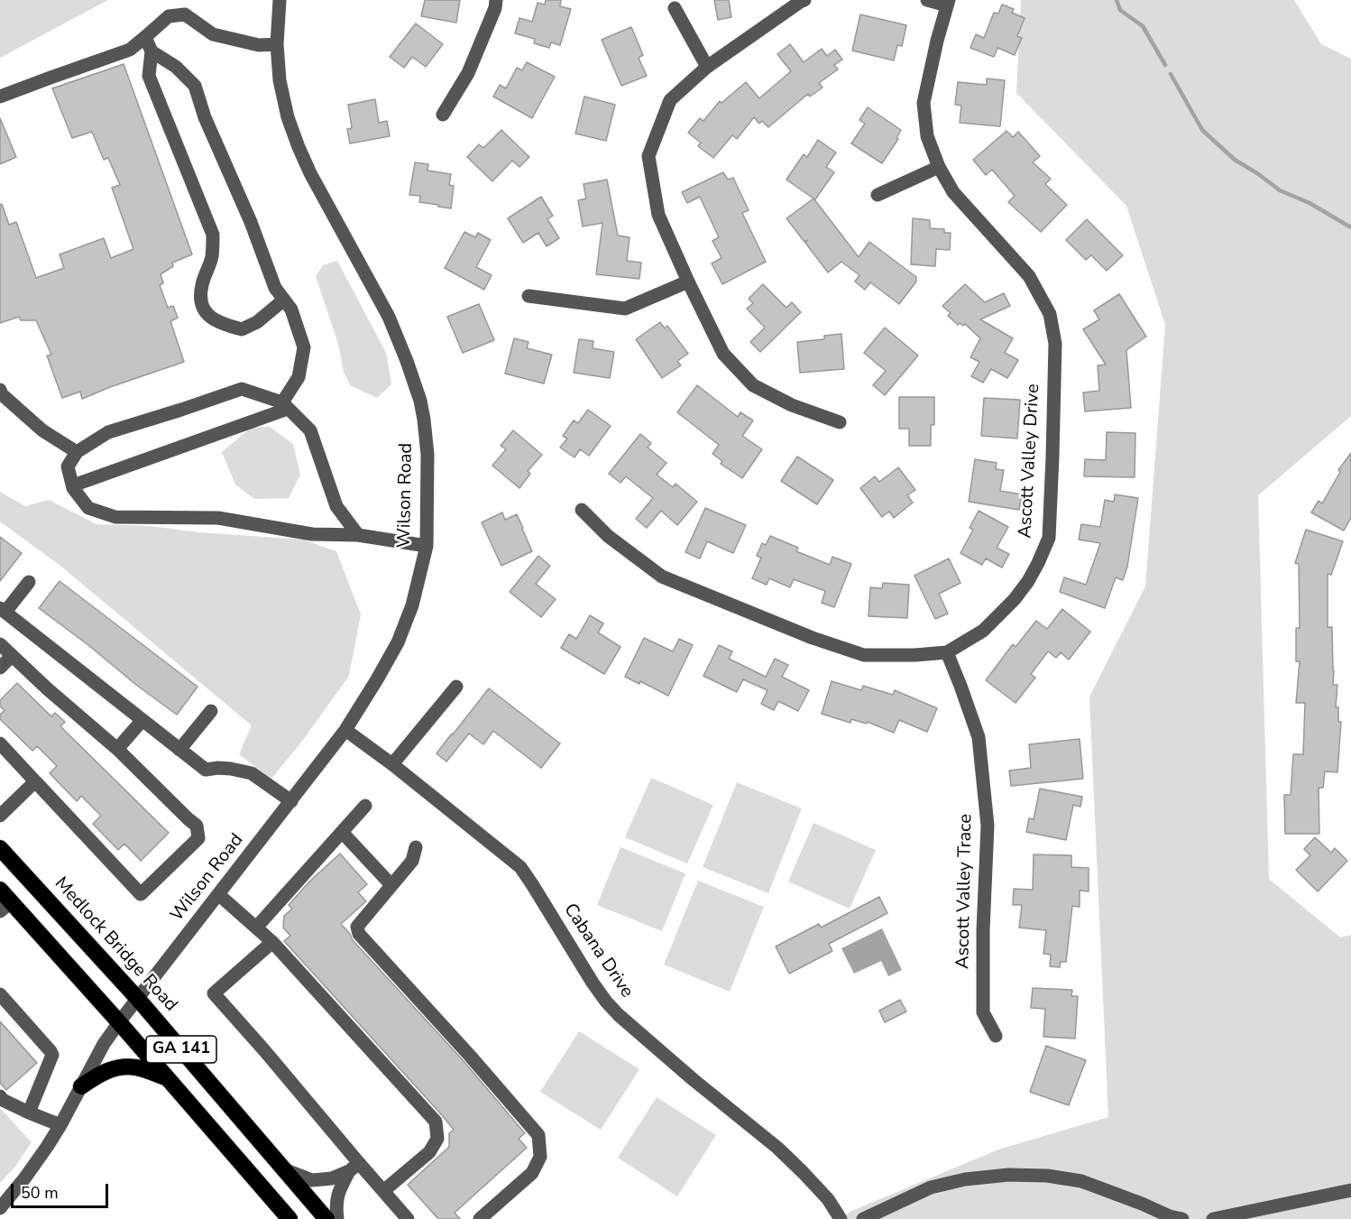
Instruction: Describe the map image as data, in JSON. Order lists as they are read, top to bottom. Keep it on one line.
{"streets":{"highway":["Medlock Bridge Road","GA 141"],"street":["Ascott Valley Drive","Wilson Road","Ascott Valley Trace","Cabana Drive"]},"crossings":[["Ascott Valley Drive","Ascott Valley Trace"],["Wilson Road","Medlock Bridge Road"],["Wilson Road","Cabana Drive"],["Wilson Road","GA 141"]],"scale_bar":"50 m"}
